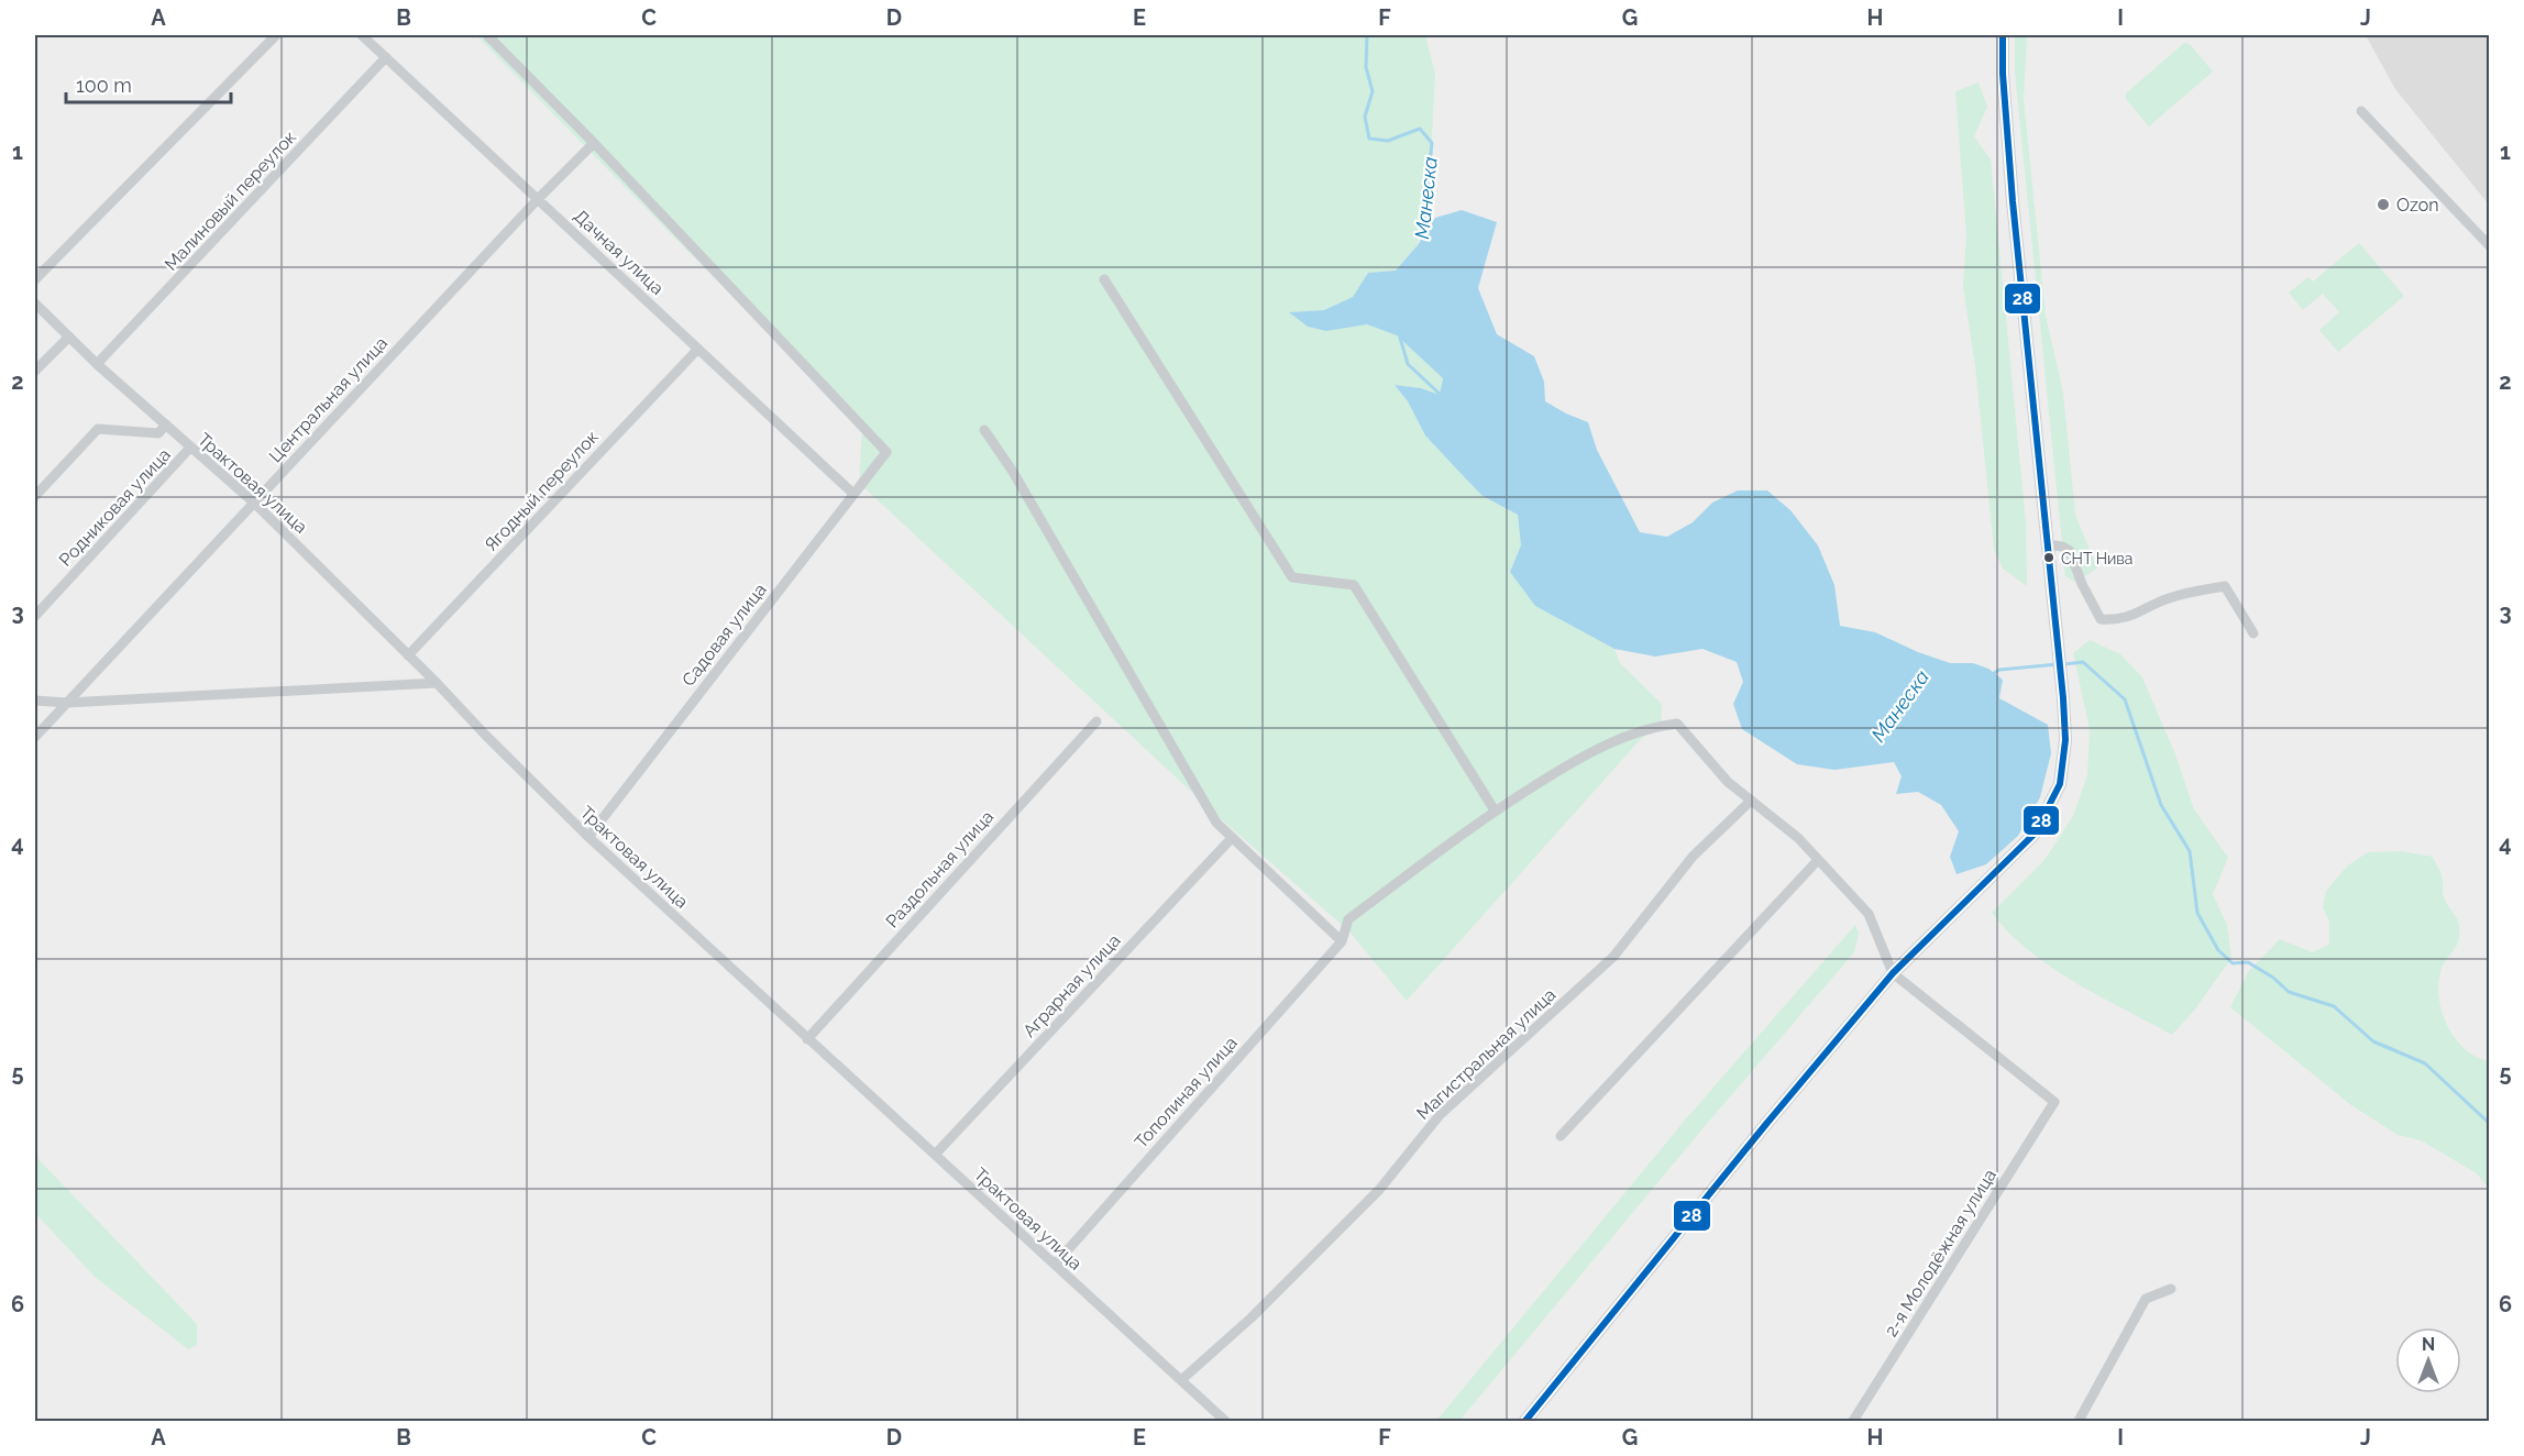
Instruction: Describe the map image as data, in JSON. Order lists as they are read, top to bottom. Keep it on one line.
{"streets":{"street":["Малиновый переулок","Дачная улица","Центральная улица","Трактовая улица","Ягодный переулок","Родниковая улица","Садовая улица","Раздольная улица","Аграрная улица","Магистральная улица","Тополиная улица","2-я Молодёжная улица"]},"crossings":[["Малиновый переулок","Дачная улица"],["Малиновый переулок","Трактовая улица"],["Дачная улица","Центральная улица"],["Дачная улица","Ягодный переулок"],["Дачная улица","Садовая улица"],["Центральная улица","Трактовая улица"],["Центральная улица","Садовая улица"],["Трактовая улица","Ягодный переулок"],["Трактовая улица","Родниковая улица"],["Трактовая улица","Садовая улица"],["Трактовая улица","Раздольная улица"],["Трактовая улица","Аграрная улица"],["Трактовая улица","Магистральная улица"],["Трактовая улица","Тополиная улица"],["Магистральная улица","Тополиная улица"]],"water":["Манеска"],"places":["Ozon","СНТ Нива"],"lines":["transit line 28"],"scale_bar":"100 m","north":"top","grid":{"columns":["A","B","C","D","E","F","G","H","I","J"],"rows":["1","2","3","4","5","6"]}}
